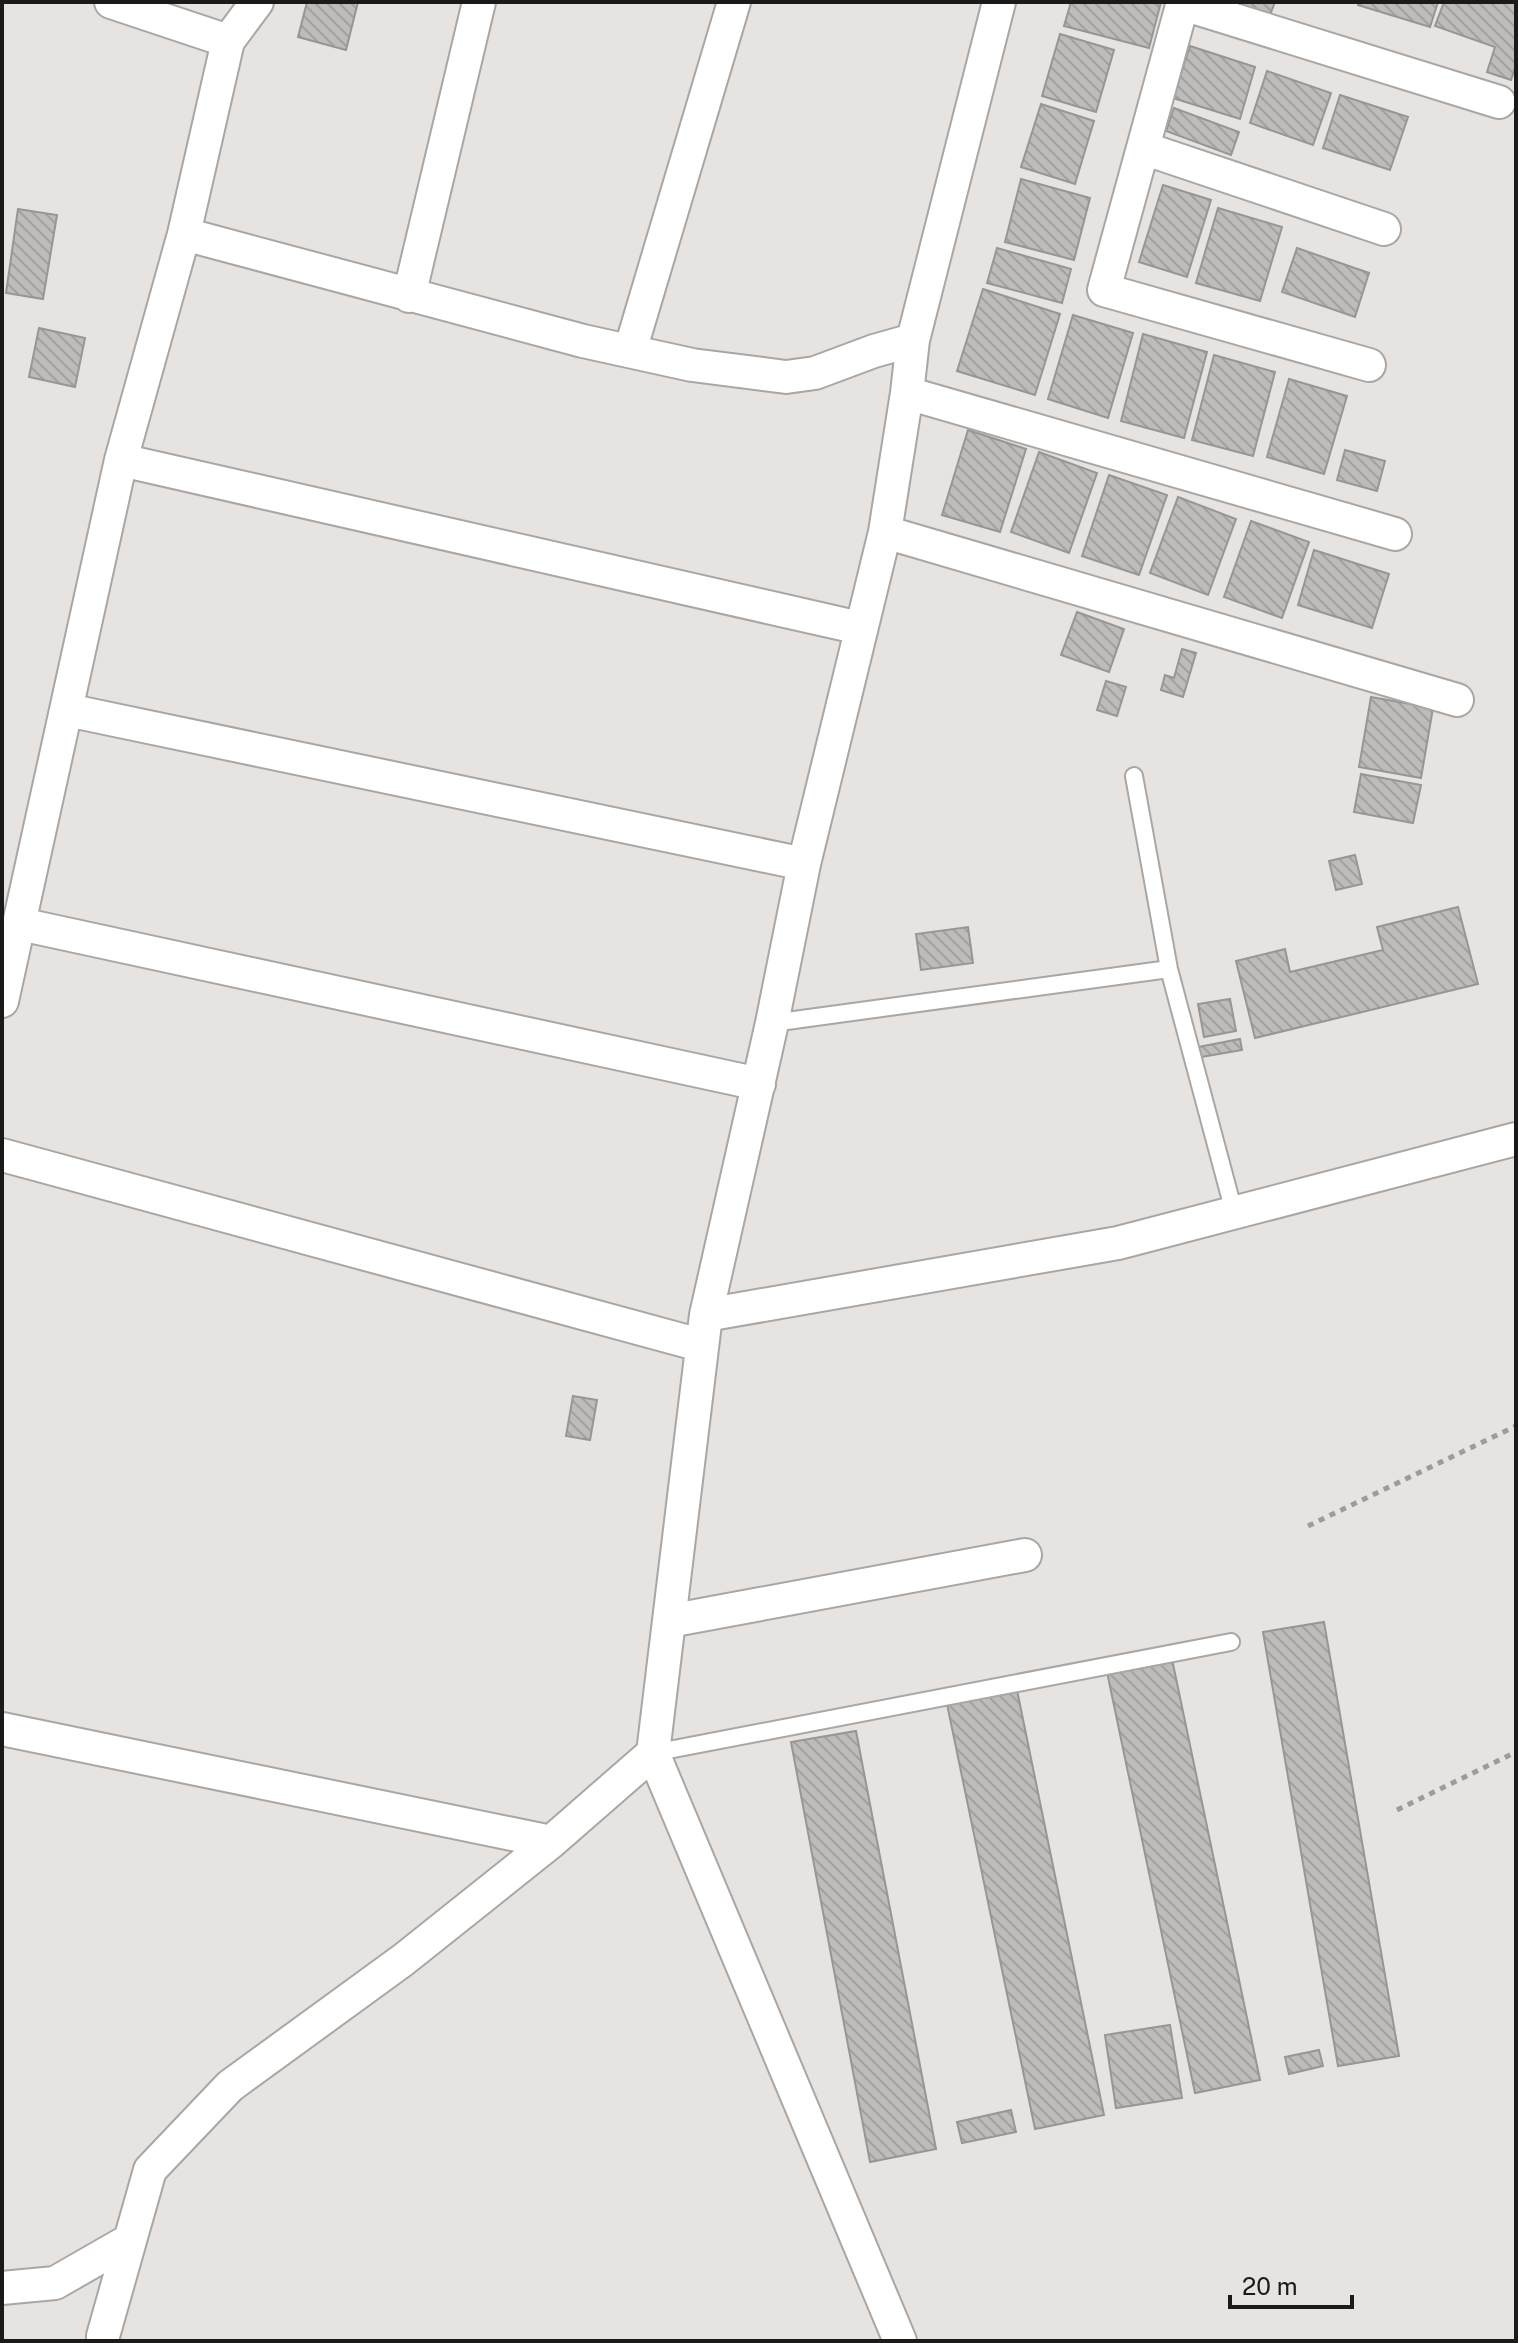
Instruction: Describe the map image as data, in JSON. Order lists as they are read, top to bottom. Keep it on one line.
{"scale_bar":"20 m"}
